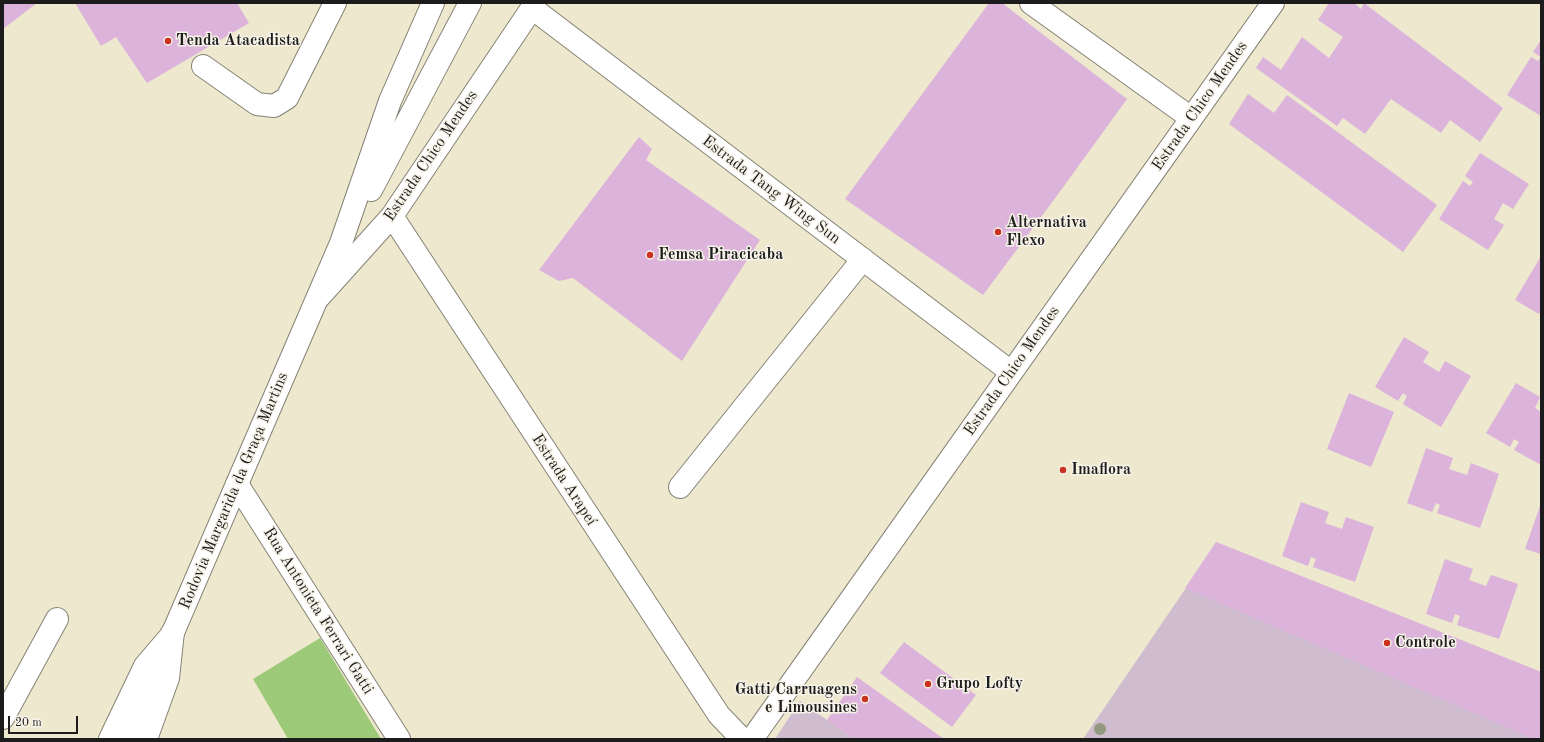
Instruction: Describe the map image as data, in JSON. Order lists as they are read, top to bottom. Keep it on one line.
{"streets":{"main road":["Estrada Chico Mendes","Estrada Tang Wing Sun","Estrada Arapeí","Rodovia Margarida da Graça Martins","Rua Antonieta Ferrari Gatti"]},"crossings":[["Estrada Chico Mendes","Estrada Tang Wing Sun"],["Estrada Chico Mendes","Estrada Arapeí"],["Estrada Chico Mendes","Rodovia Margarida da Graça Martins"],["Rodovia Margarida da Graça Martins","Rua Antonieta Ferrari Gatti"]],"places":["Tenda Atacadista","Alternativa Flexo","Femsa Piracicaba","Imaflora","Controle","Grupo Lofty","Gatti Carruagens e Limousines"],"scale_bar":"20 m"}
